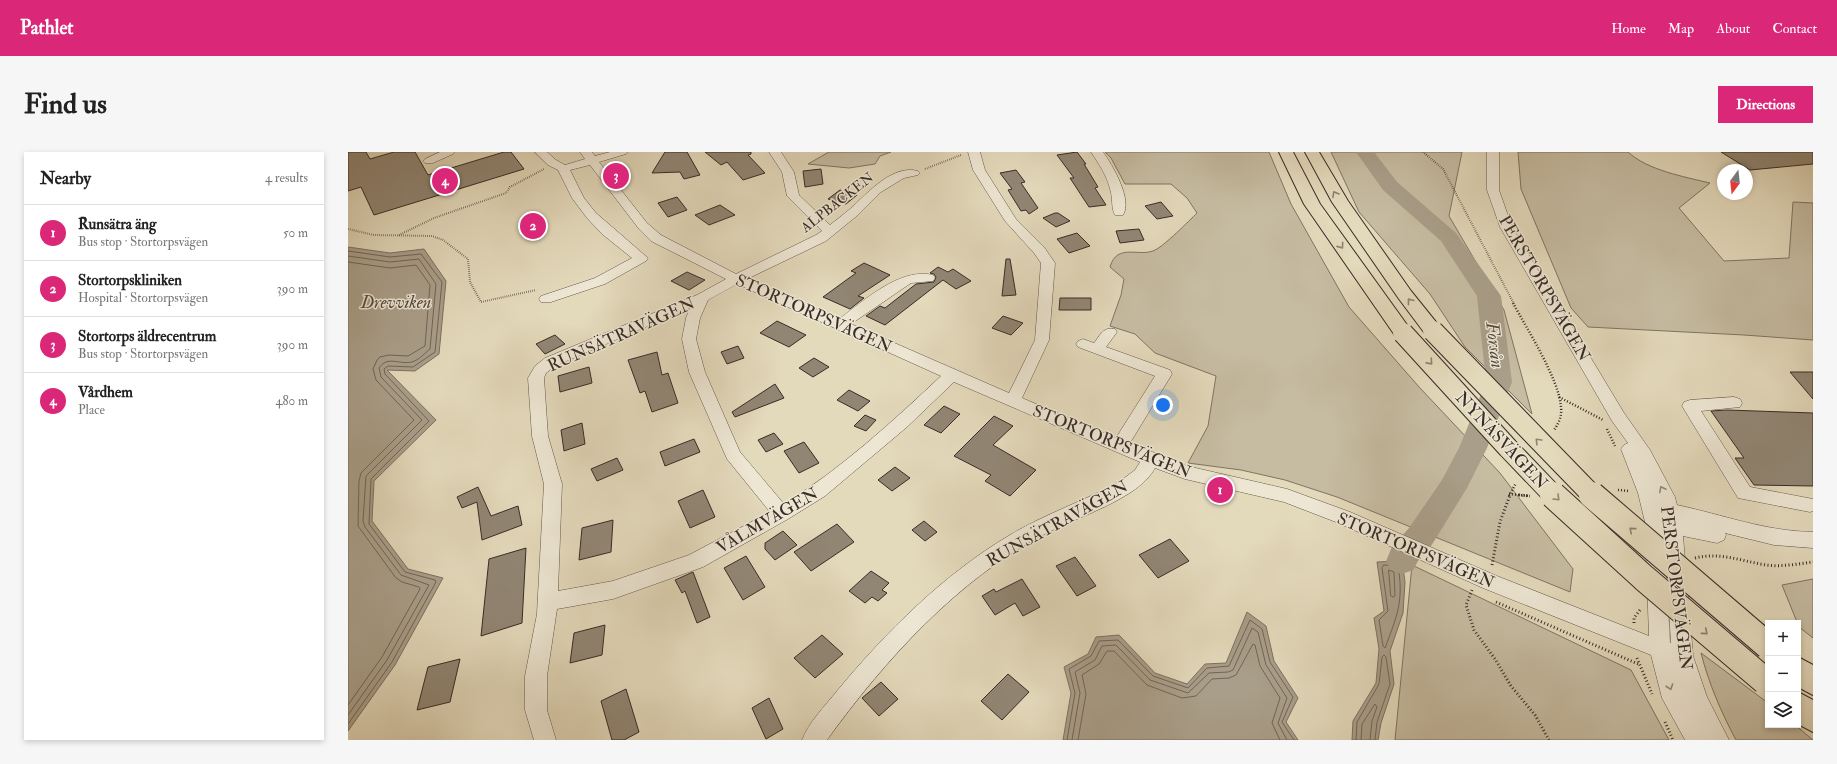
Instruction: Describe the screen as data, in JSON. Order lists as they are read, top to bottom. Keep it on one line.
{"streets":{"highway":["NYNÄSVÄGEN"],"street":["ALPBACKEN","PERSTORPSVÄGEN","STORTORPSVÄGEN","RUNSÄTRAVÄGEN","VÅLMVÄGEN"]},"crossings":[["ALPBACKEN","STORTORPSVÄGEN"],["ALPBACKEN","RUNSÄTRAVÄGEN"],["PERSTORPSVÄGEN","STORTORPSVÄGEN"],["STORTORPSVÄGEN","RUNSÄTRAVÄGEN"],["STORTORPSVÄGEN","VÅLMVÄGEN"],["RUNSÄTRAVÄGEN","VÅLMVÄGEN"]],"water":["Drevviken","Forsån"],"north":"bottom","page":{"header":"Pathlet","nav":["Home","Map","About","Contact"],"buttons":"Directions","title":"Find us","heading":["Nearby","4 results"],"pins":["3","4","2","1"],"list":[{"mark":"1","name":"Runsätra äng","note":"Bus stop · Stortorpsvägen","value":"50 m"},{"mark":"2","name":"Stortorpskliniken","note":"Hospital · Stortorpsvägen","value":"390 m"},{"mark":"3","name":"Stortorps äldrecentrum","note":"Bus stop · Stortorpsvägen","value":"390 m"},{"mark":"4","name":"Vårdhem","note":"Place","value":"480 m"}],"map_buttons":["+","−"]}}
